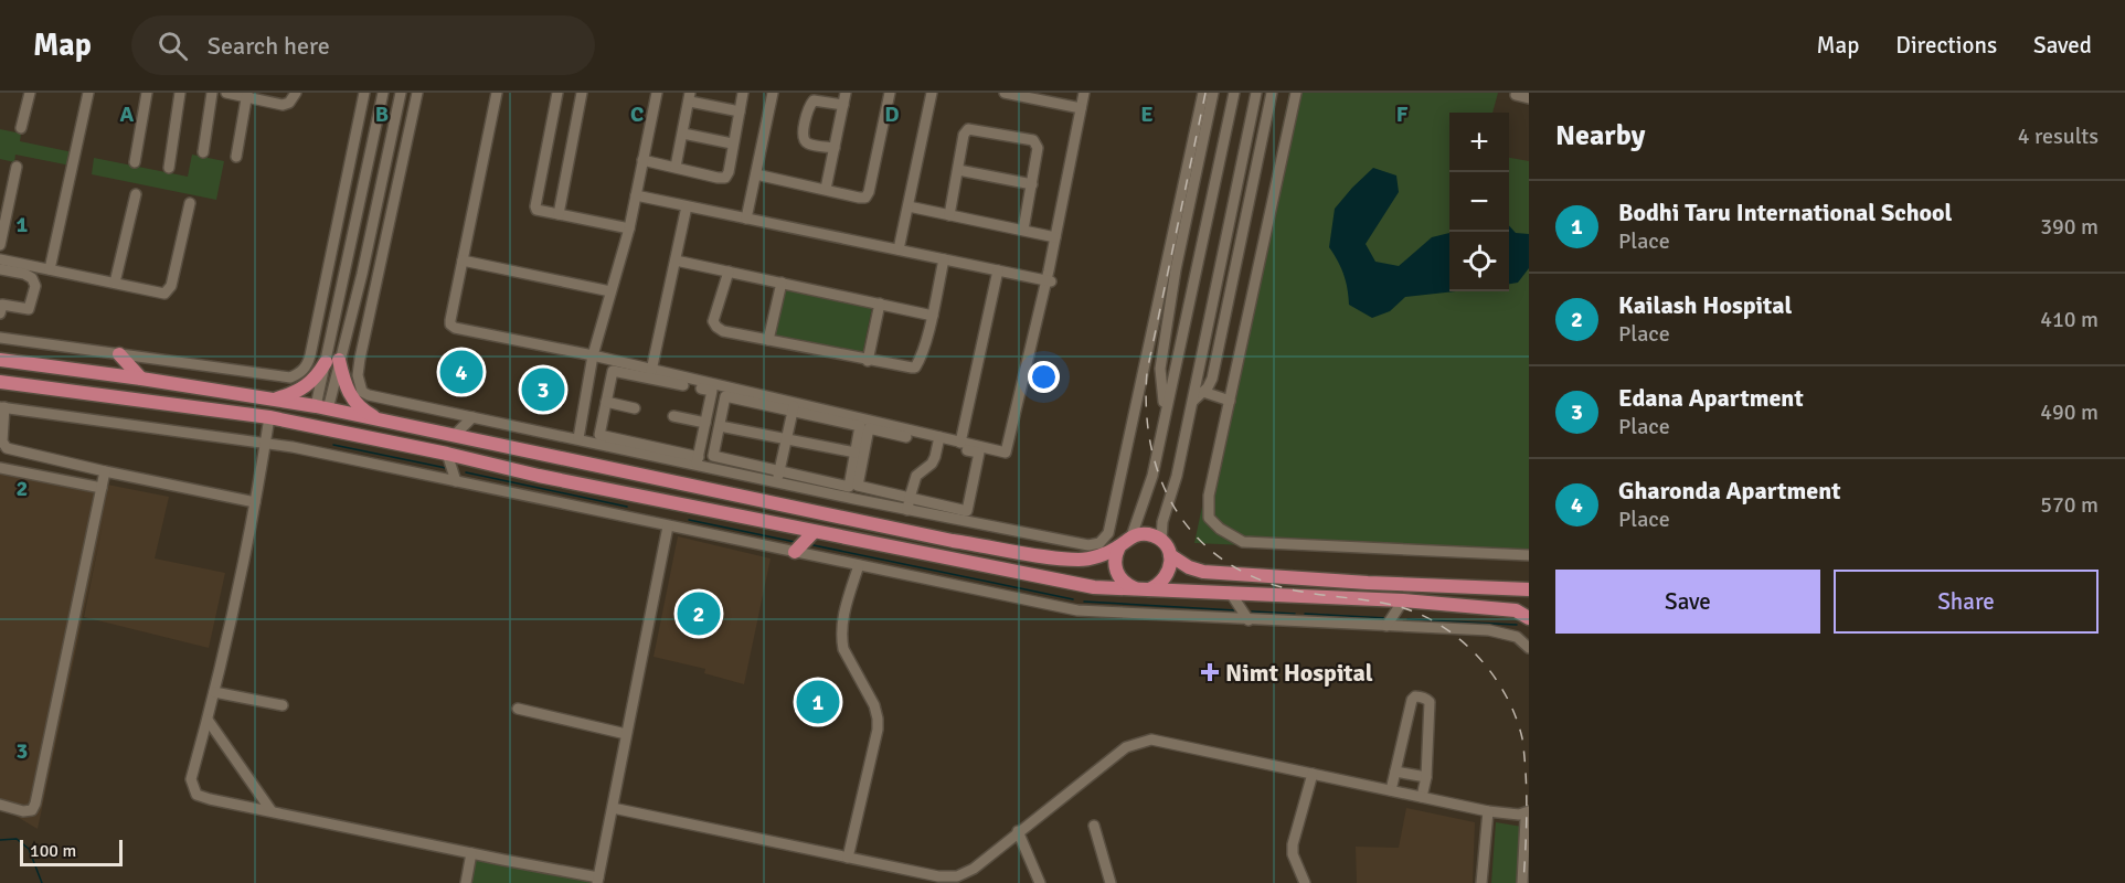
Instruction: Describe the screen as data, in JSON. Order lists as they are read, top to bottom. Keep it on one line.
{"places":{"health":["Nimt Hospital"]},"scale_bar":"100 m","page":{"header":"Map","search":"Search here","nav":["Map","Directions","Saved"],"heading":["Nearby","4 results"],"map_buttons":["+","−"],"list":[{"mark":"1","name":"Bodhi Taru International School","note":"Place","value":"390 m"},{"mark":"2","name":"Kailash Hospital","note":"Place","value":"410 m"},{"mark":"3","name":"Edana Apartment","note":"Place","value":"490 m"},{"mark":"4","name":"Gharonda Apartment","note":"Place","value":"570 m"}],"pins":["4","3","2","1"],"buttons":["Save","Share"],"scale":"100 m"},"grid":{"columns":["A","B","C","D","E","F"],"rows":["1","2","3"]}}
